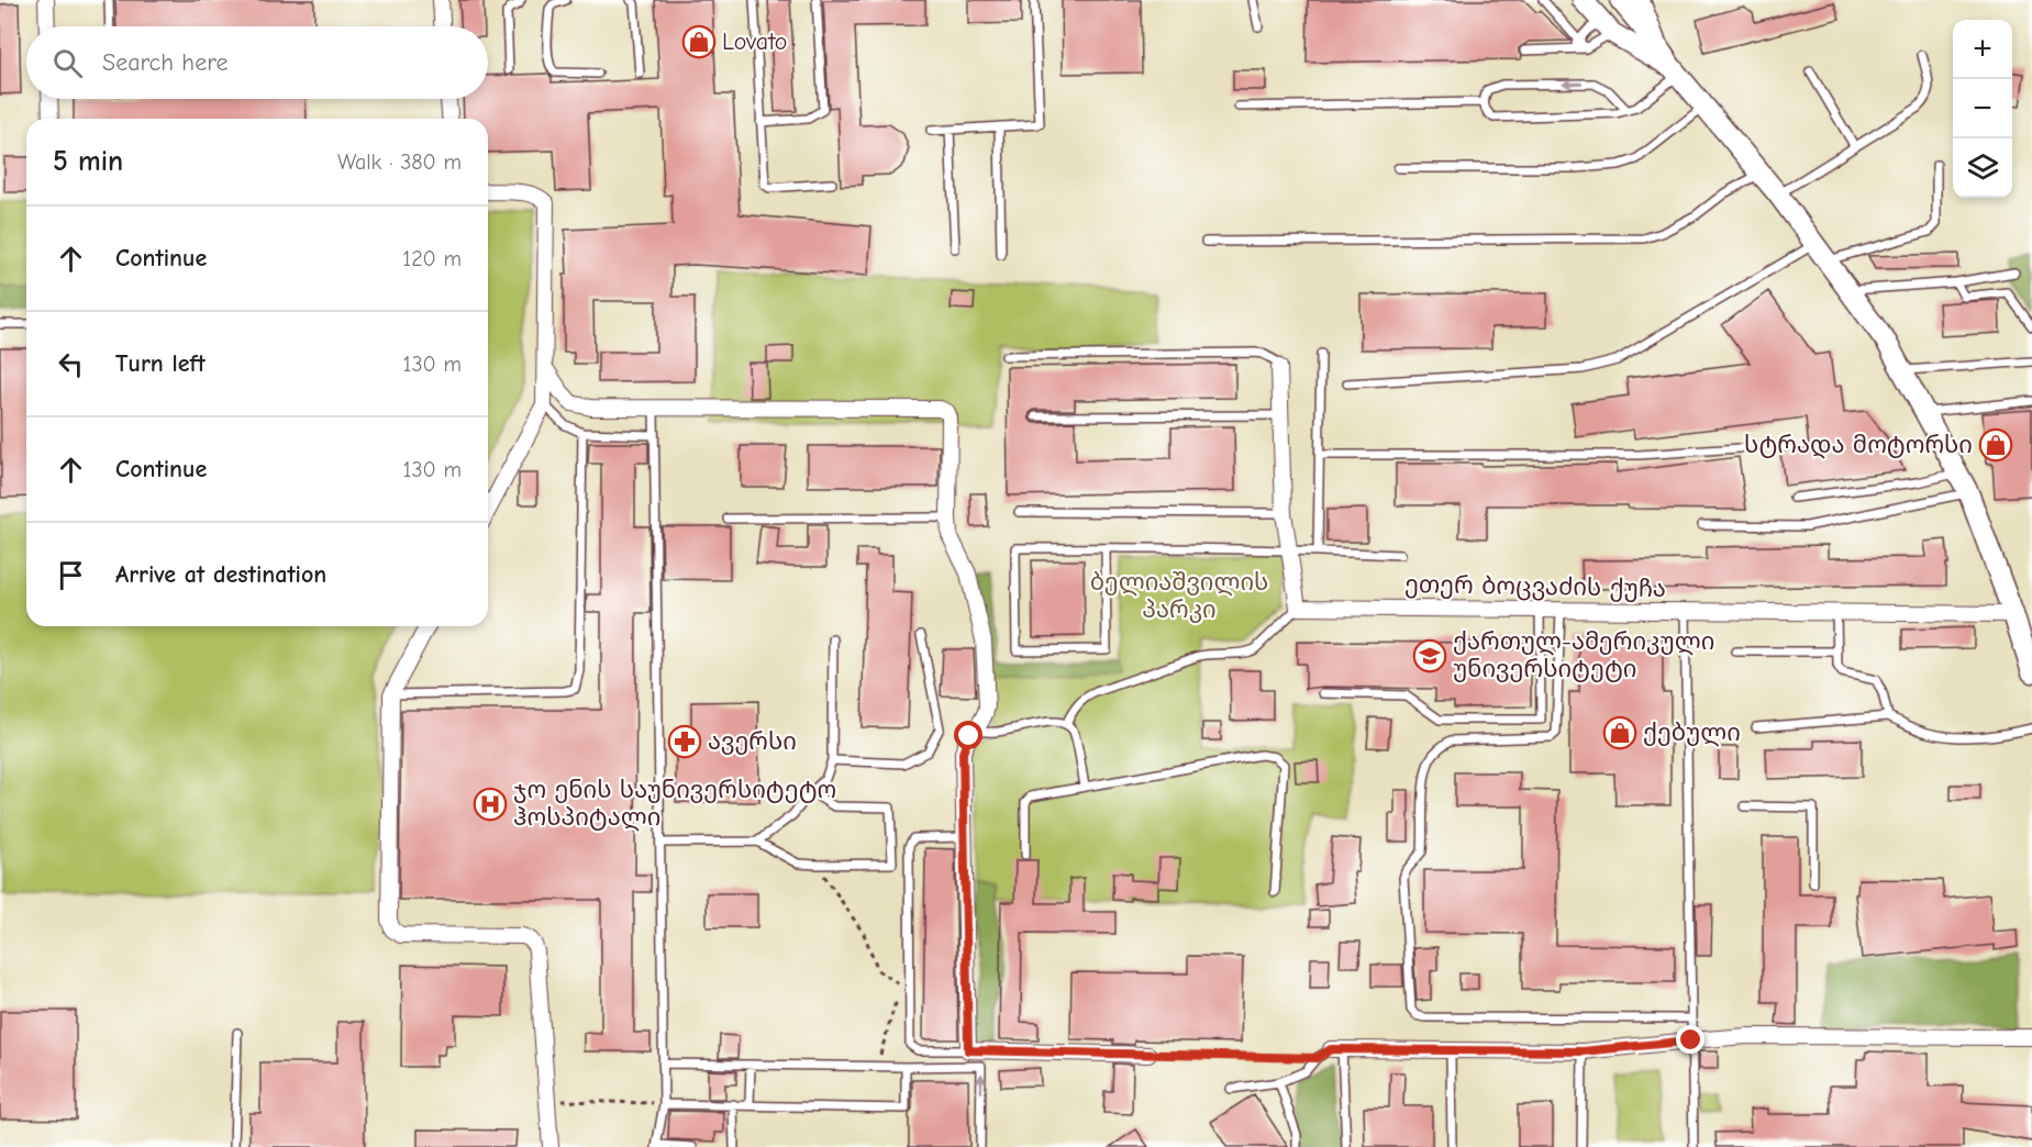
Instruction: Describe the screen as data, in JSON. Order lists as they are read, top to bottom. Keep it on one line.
{"streets":{"street":["ეთერ ბოცვაძის ქუჩა"]},"parks":["ბელიაშვილის პარკი"],"places":{"shop":["Lovato","სტრადა მოტორსი","ქებული"],"school or university":["ქართულ-ამერიკული უნივერსიტეტი"],"pharmacy":["ავერსი"],"hospital":["ჯო ენის საუნივერსიტეტო ჰოსპიტალი"]},"page":{"map_buttons":["+","−"],"search":"Search here","heading":["5 min","Walk · 380 m"],"list":[["Continue","120 m"],["Turn left","130 m"],["Continue","130 m"],"Arrive at destination"]}}
